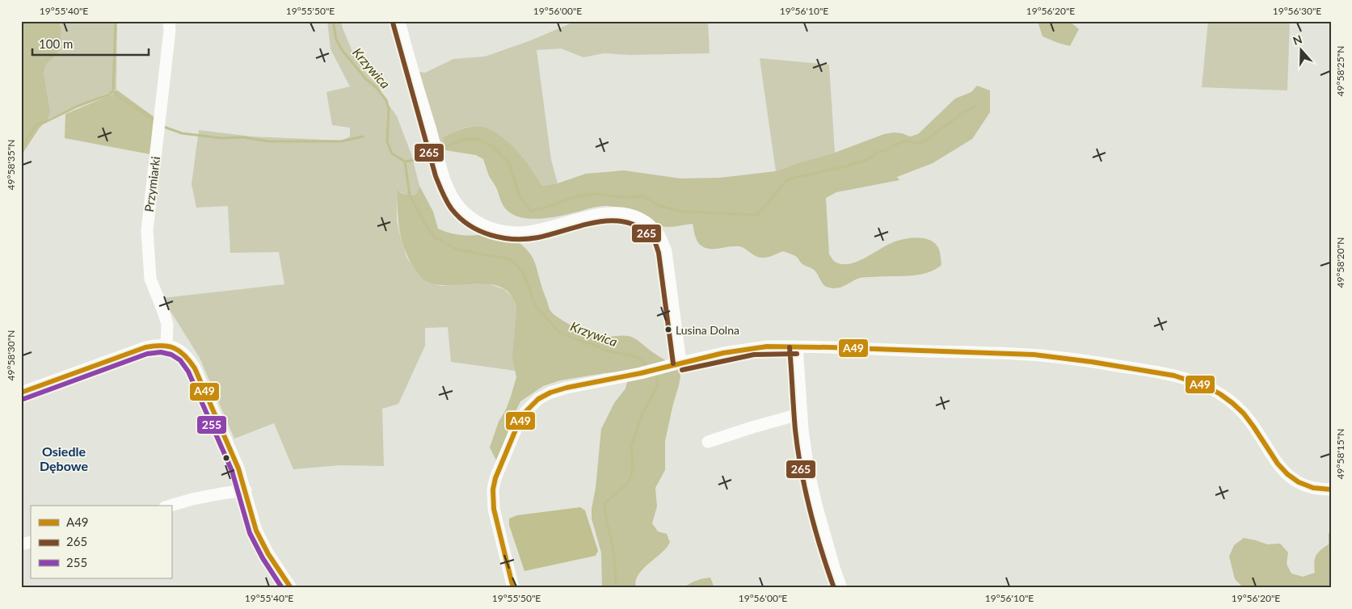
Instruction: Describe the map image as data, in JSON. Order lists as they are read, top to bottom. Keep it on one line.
{"streets":{"street":["Przymiarki"]},"districts":["Osiedle Dębowe"],"water":["Krzywica"],"places":["Lusina Dolna"],"lines":["transit line 265","transit line A49","transit line 255"],"legend":["A49","265","255"],"scale_bar":"100 m","north":"top","coordinates":["19°55'40\"E","19°55'50\"E","19°56'00\"E","19°56'10\"E","19°56'20\"E","19°56'30\"E","49°58'25\"N","49°58'35\"N","49°58'20\"N","49°58'30\"N","49°58'15\"N"]}
